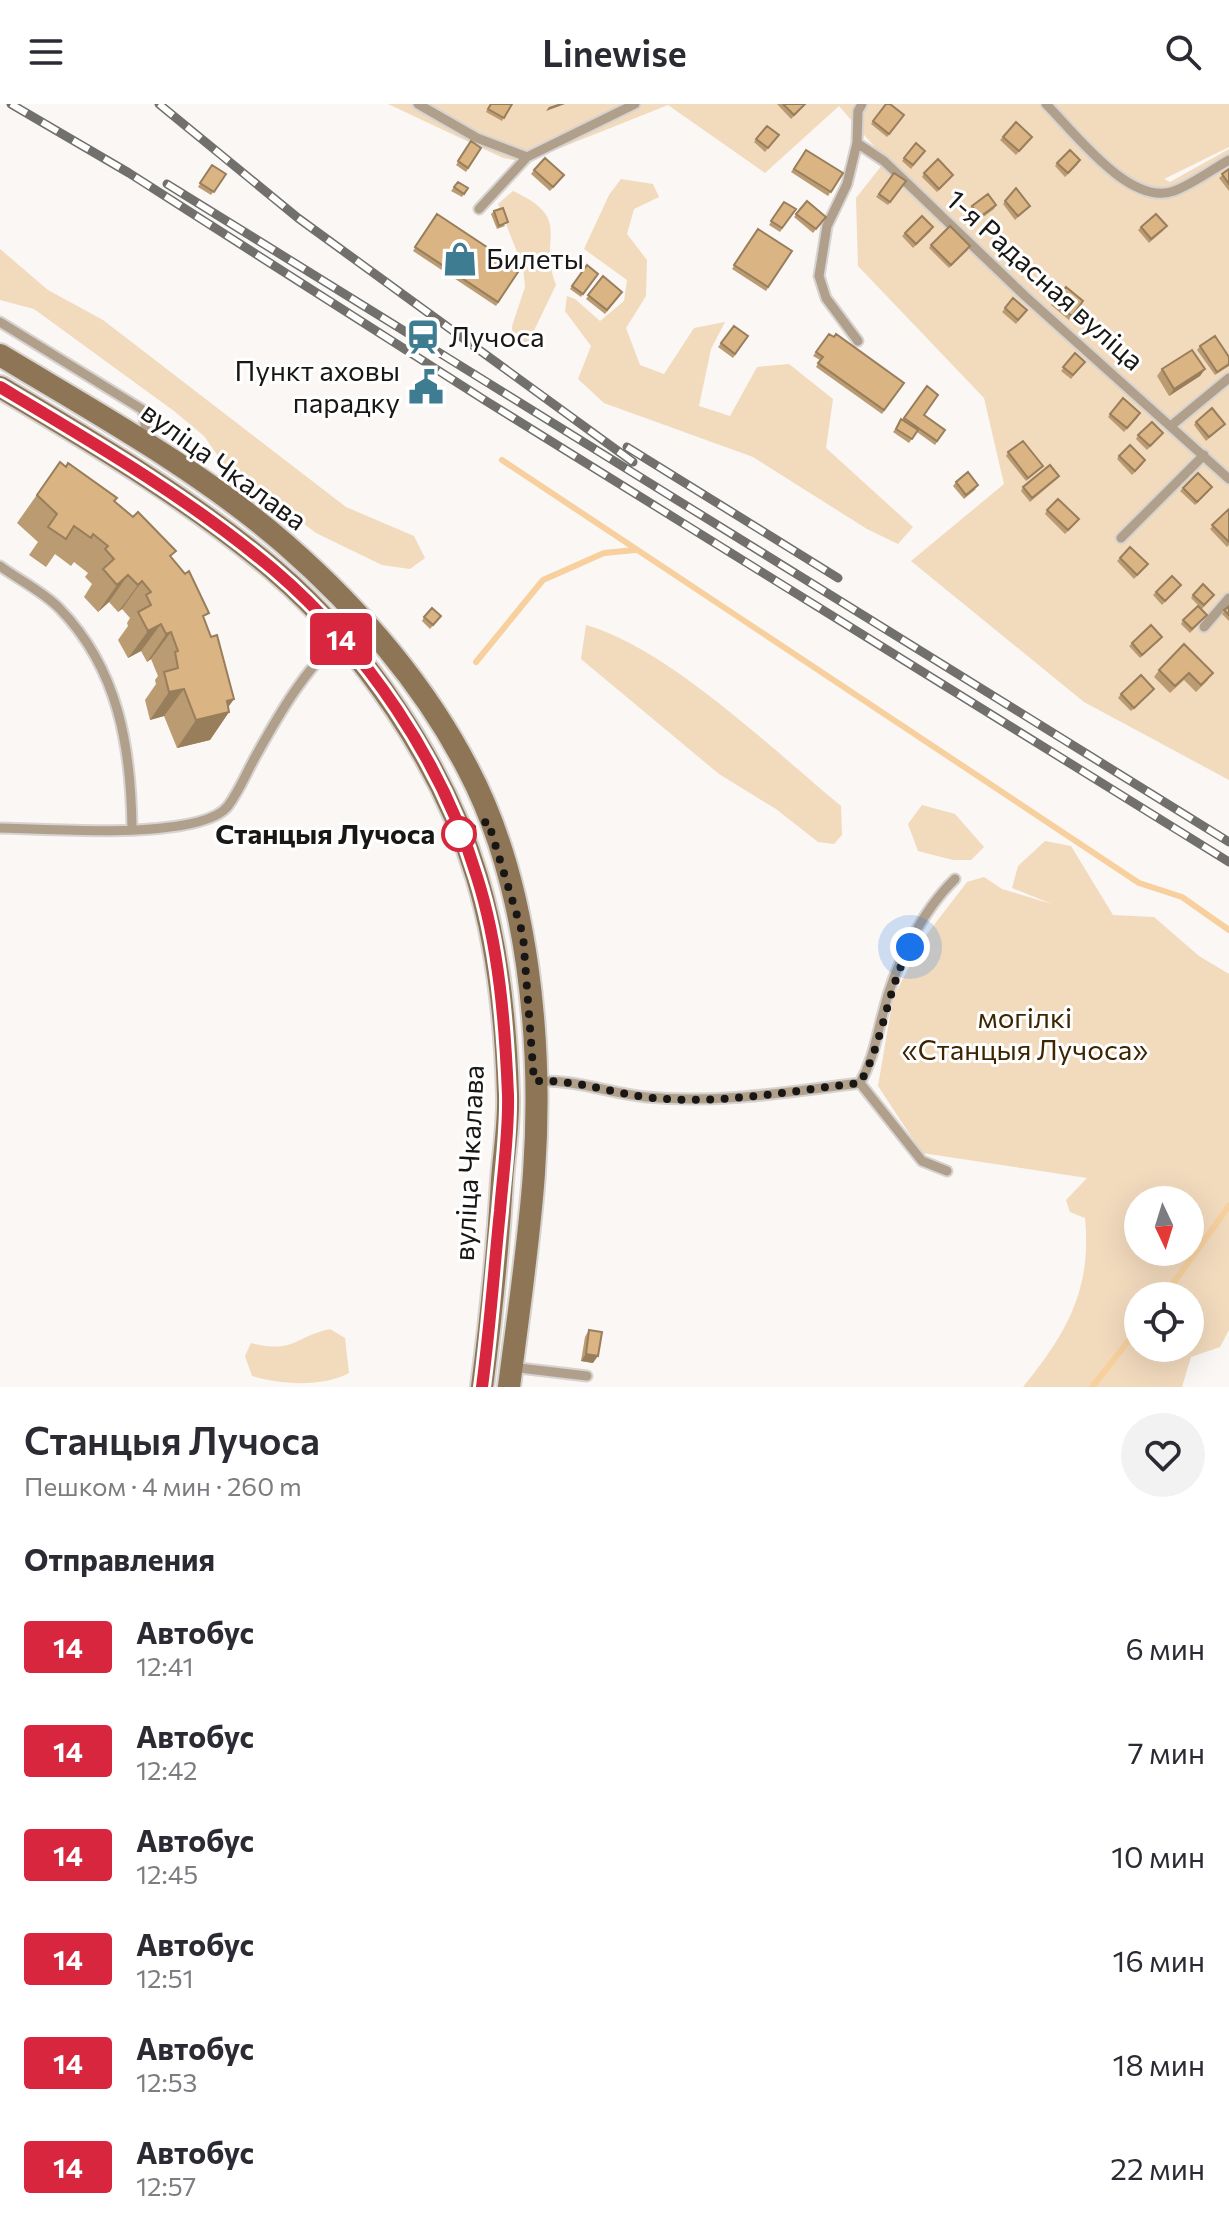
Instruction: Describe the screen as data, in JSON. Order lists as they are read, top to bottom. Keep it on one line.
{"streets":{"main road":["вуліца Чкалава"],"lane":["1-я Радасная вуліца"]},"parks":["могілкі «Станцыя Лучоса»"],"places":{"shop":["Билеты"],"station":["Лучоса"],"public building":["Пункт аховы парадку"],"other":["Станцыя Лучоса"]},"lines":["bus line 14"],"north":"bottom","page":{"header":"Linewise","on_map":"14","heading":[["Станцыя Лучоса","Пешком · 4 мин · 260 m"],"Отправления"],"list":[{"mark":"14","name":"Автобус","note":"12:41","value":"6 мин"},{"mark":"14","name":"Автобус","note":"12:42","value":"7 мин"},{"mark":"14","name":"Автобус","note":"12:45","value":"10 мин"},{"mark":"14","name":"Автобус","note":"12:51","value":"16 мин"},{"mark":"14","name":"Автобус","note":"12:53","value":"18 мин"},{"mark":"14","name":"Автобус","note":"12:57","value":"22 мин"}]}}
